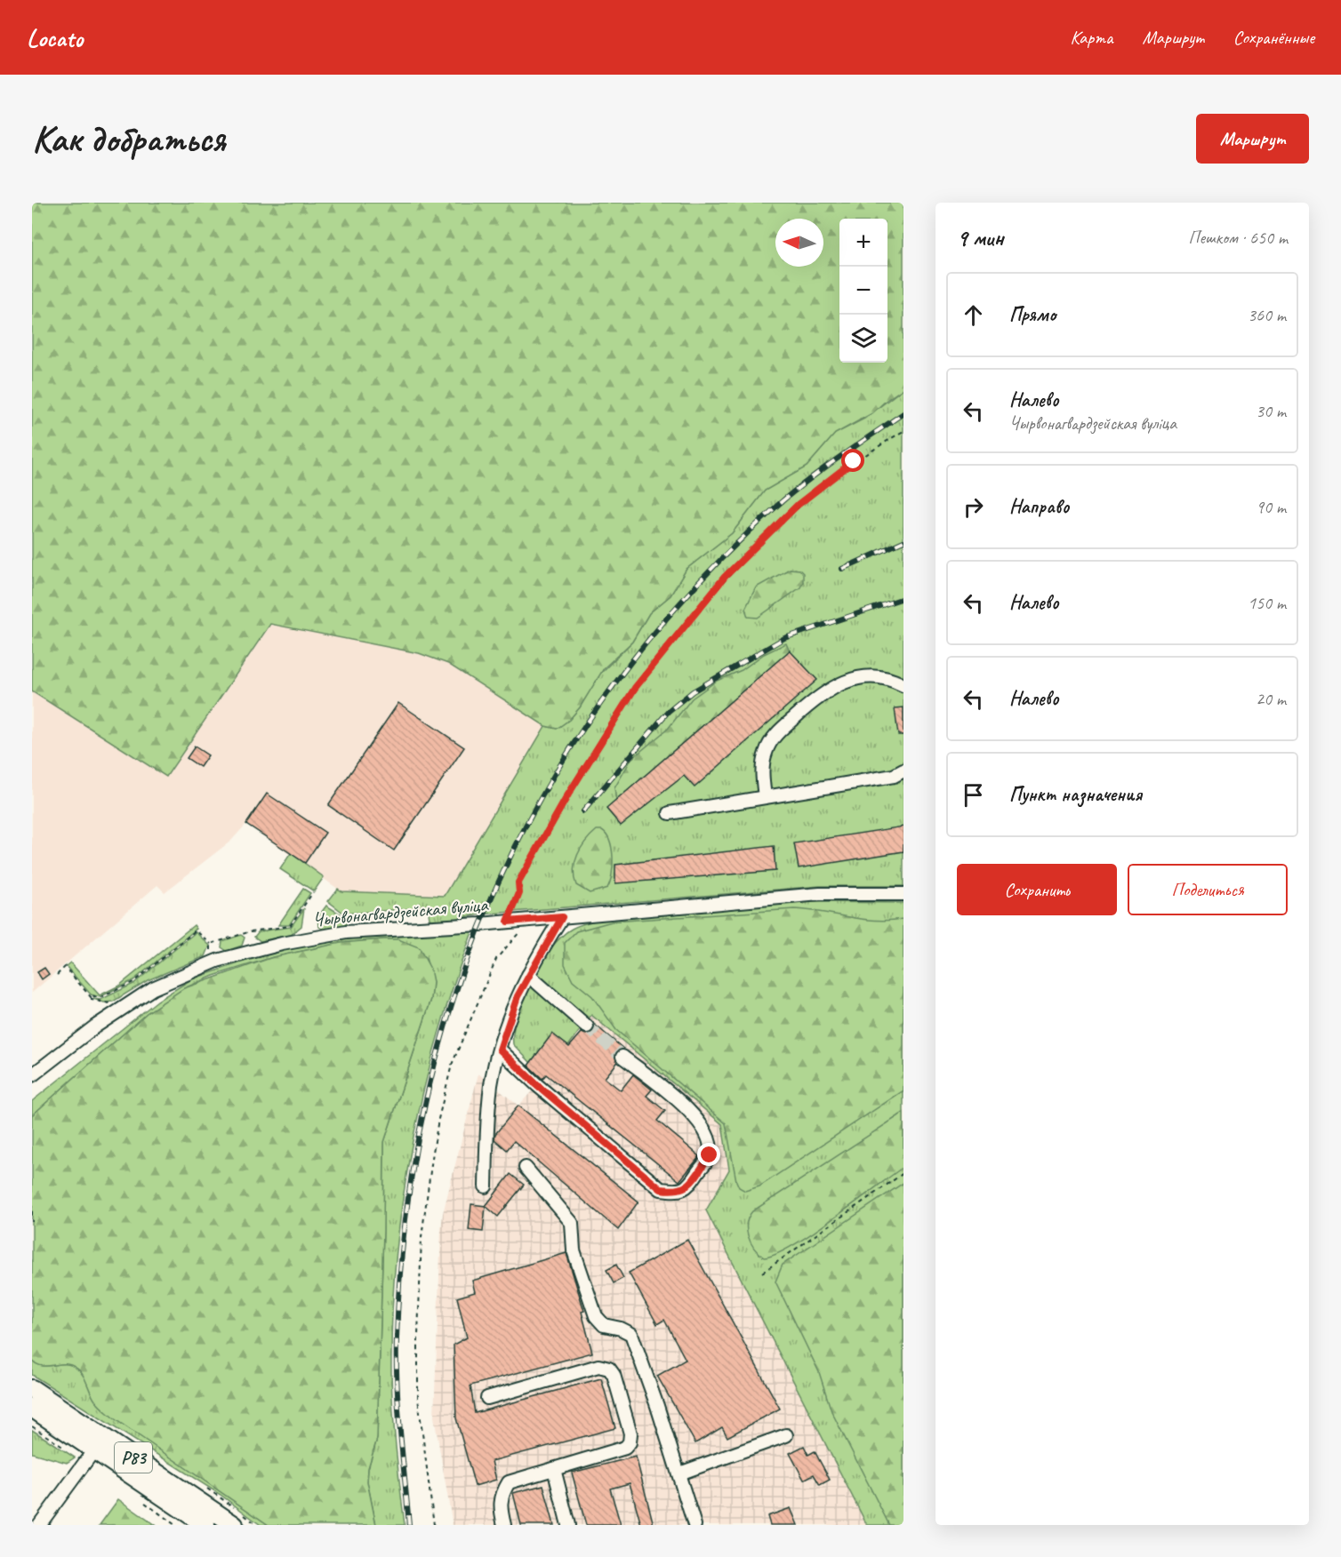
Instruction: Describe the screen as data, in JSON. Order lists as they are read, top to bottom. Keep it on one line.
{"streets":{"highway":["Р83"],"street":["Чырвонагвардзейская вуліца"]},"north":"left","page":{"header":"Locato","nav":["Карта","Маршрут","Сохранённые"],"buttons":["Маршрут",["Сохранить","Поделиться"]],"title":"Как добраться","heading":["9 мин","Пешком · 650 m"],"map_buttons":["+","−"],"list":[["Прямо","360 m"],["Налево","Чырвонагвардзейская вуліца","30 m"],["Направо","90 m"],["Налево","150 m"],["Налево","20 m"],"Пункт назначения"]}}
